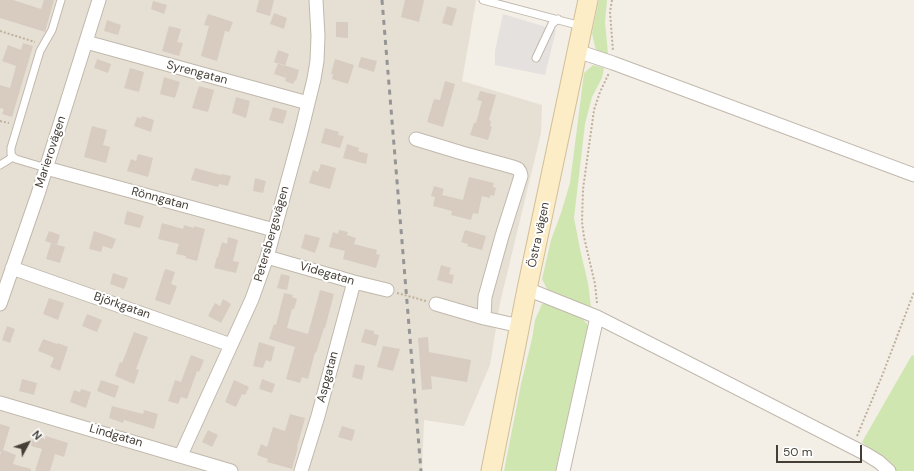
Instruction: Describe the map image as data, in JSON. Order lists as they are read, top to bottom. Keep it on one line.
{"streets":{"street":["Syrengatan","Marierovägen","Rönngatan","Petersbergsvägen","Östra vägen","Videgatan","Björkgatan","Aspgatan","Lindgatan"]},"crossings":[["Syrengatan","Marierovägen"],["Syrengatan","Petersbergsvägen"],["Marierovägen","Rönngatan"],["Marierovägen","Björkgatan"],["Rönngatan","Petersbergsvägen"],["Petersbergsvägen","Videgatan"],["Petersbergsvägen","Björkgatan"],["Petersbergsvägen","Lindgatan"],["Videgatan","Aspgatan"]],"scale_bar":"50 m","north":"top right"}
